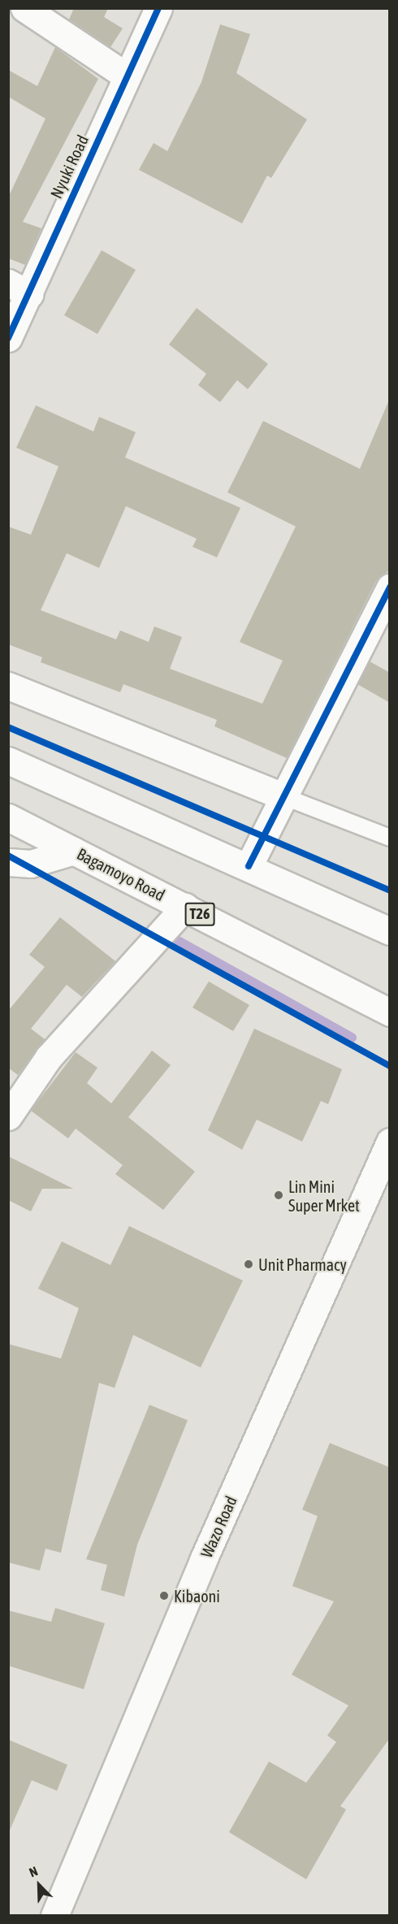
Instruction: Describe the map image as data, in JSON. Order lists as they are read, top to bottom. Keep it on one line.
{"streets":{"main road":["Nyuki Road","Bagamoyo Road","T26","Wazo Road"]},"places":["Lin Mini Super Mrket","Unit Pharmacy","Kibaoni"],"north":"top left"}
